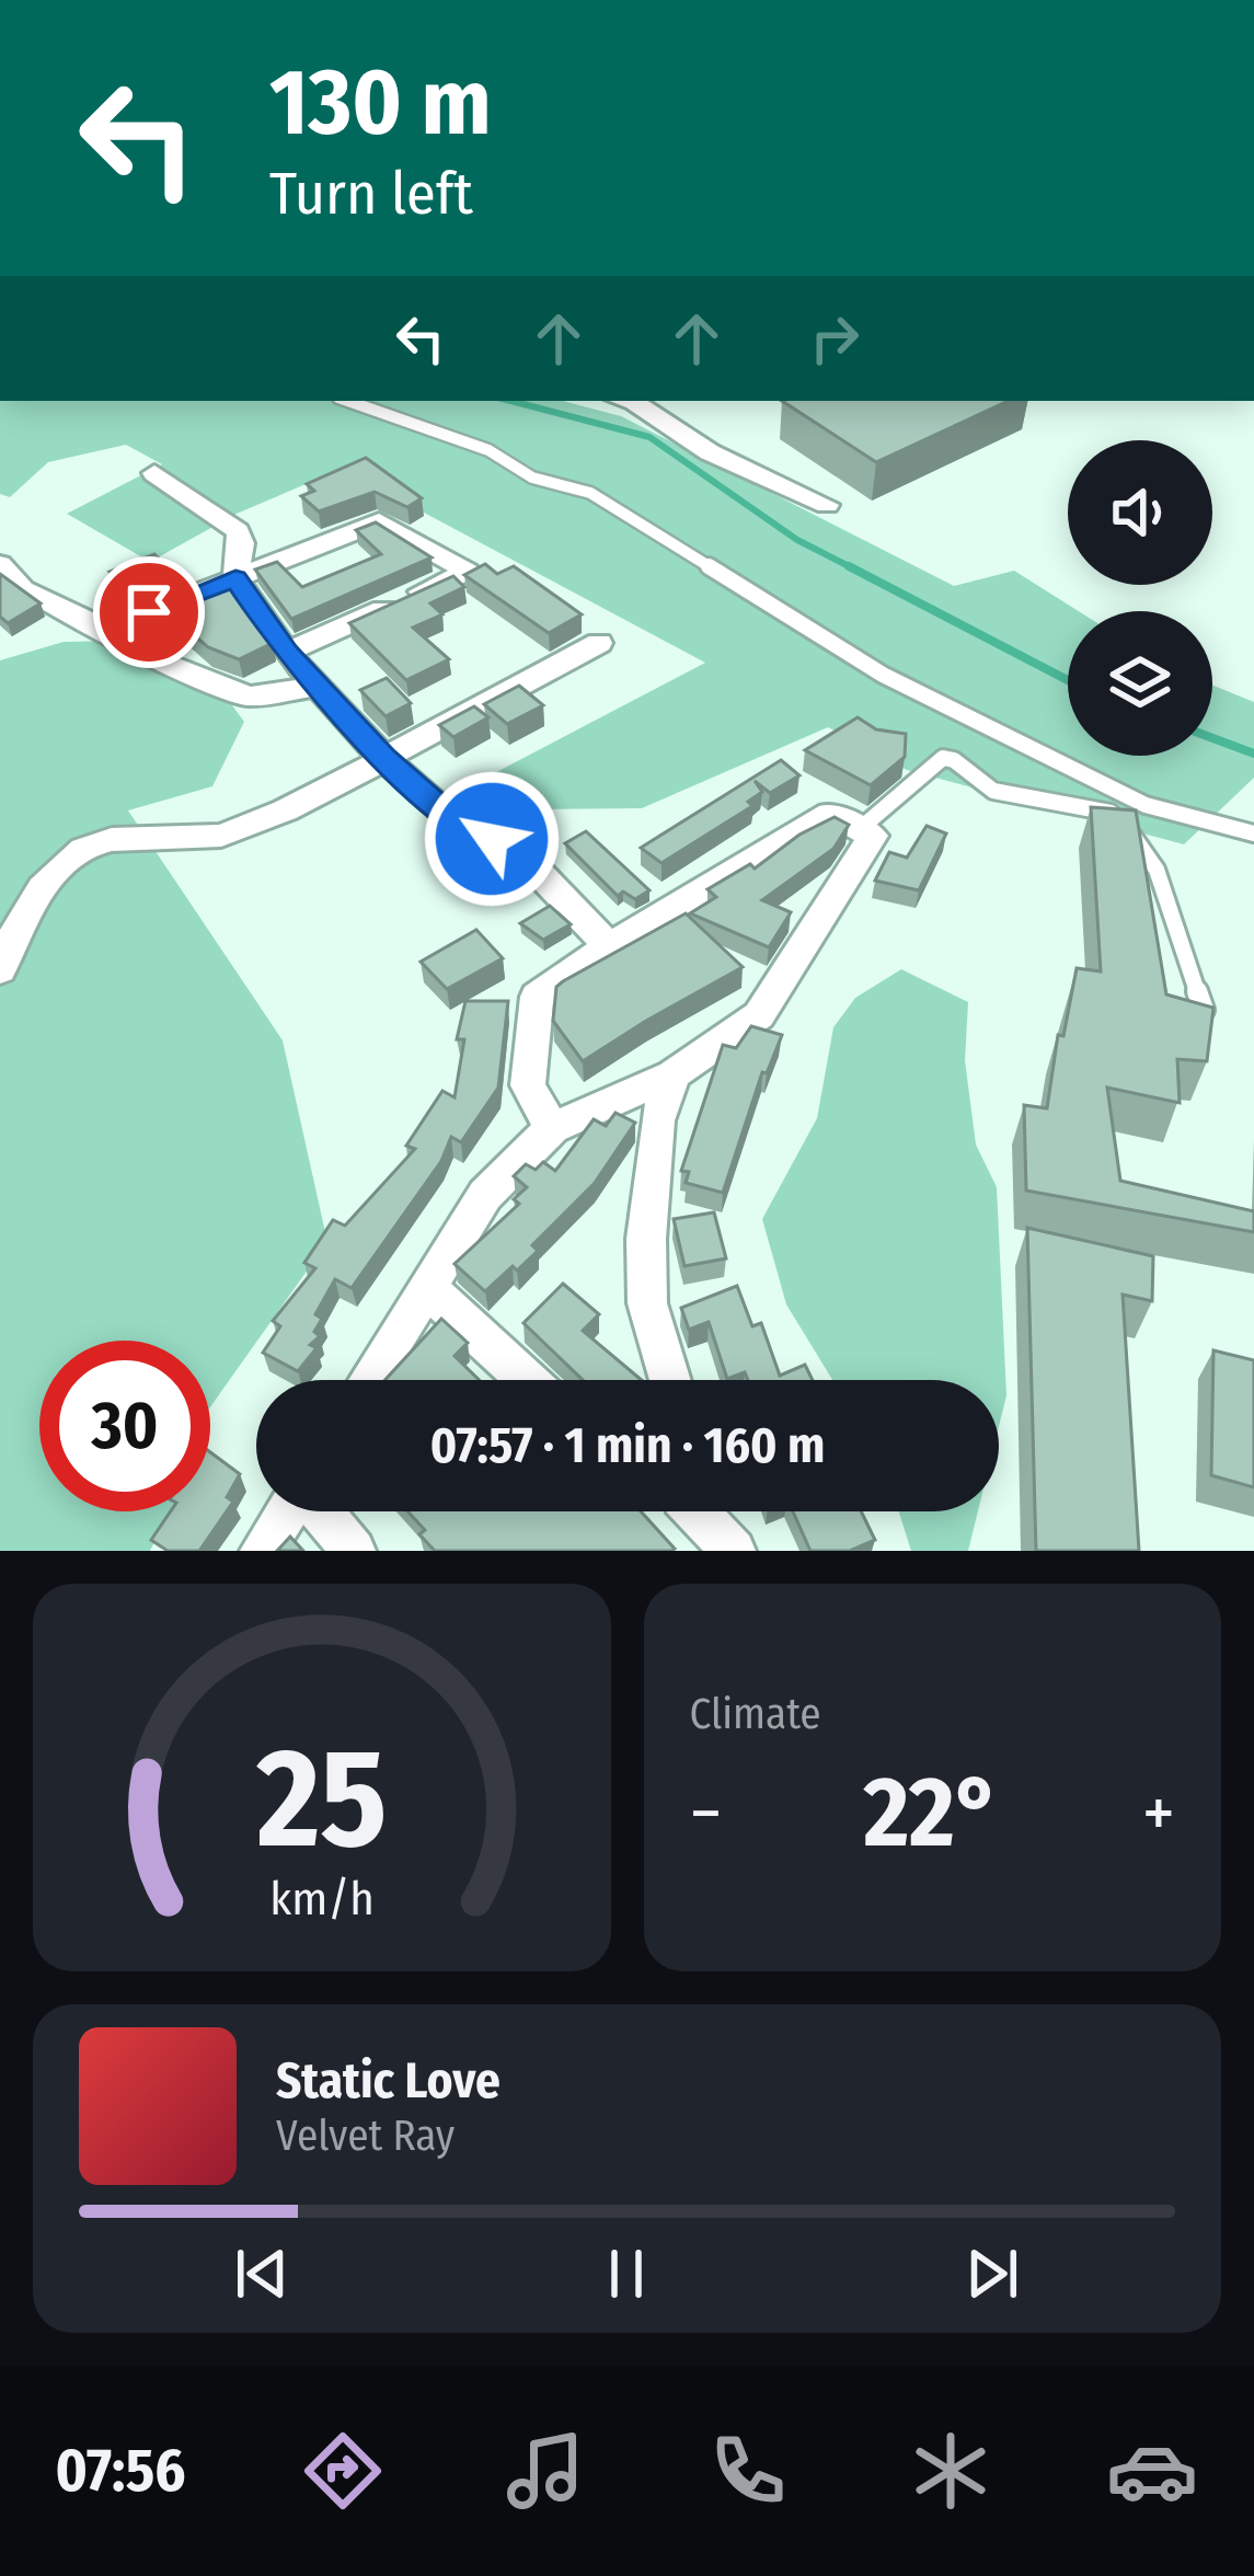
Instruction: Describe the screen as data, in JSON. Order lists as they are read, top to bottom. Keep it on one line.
{"page":{"turn":["130 m","Turn left"],"limit":"30","trip":"07:57 · 1 min · 160 m","tile":"Climate","heat":["−","22°","+"],"song":["Static Love","Velvet Ray"],"tabs":"07:56","gauge":["25","km/h"]}}
